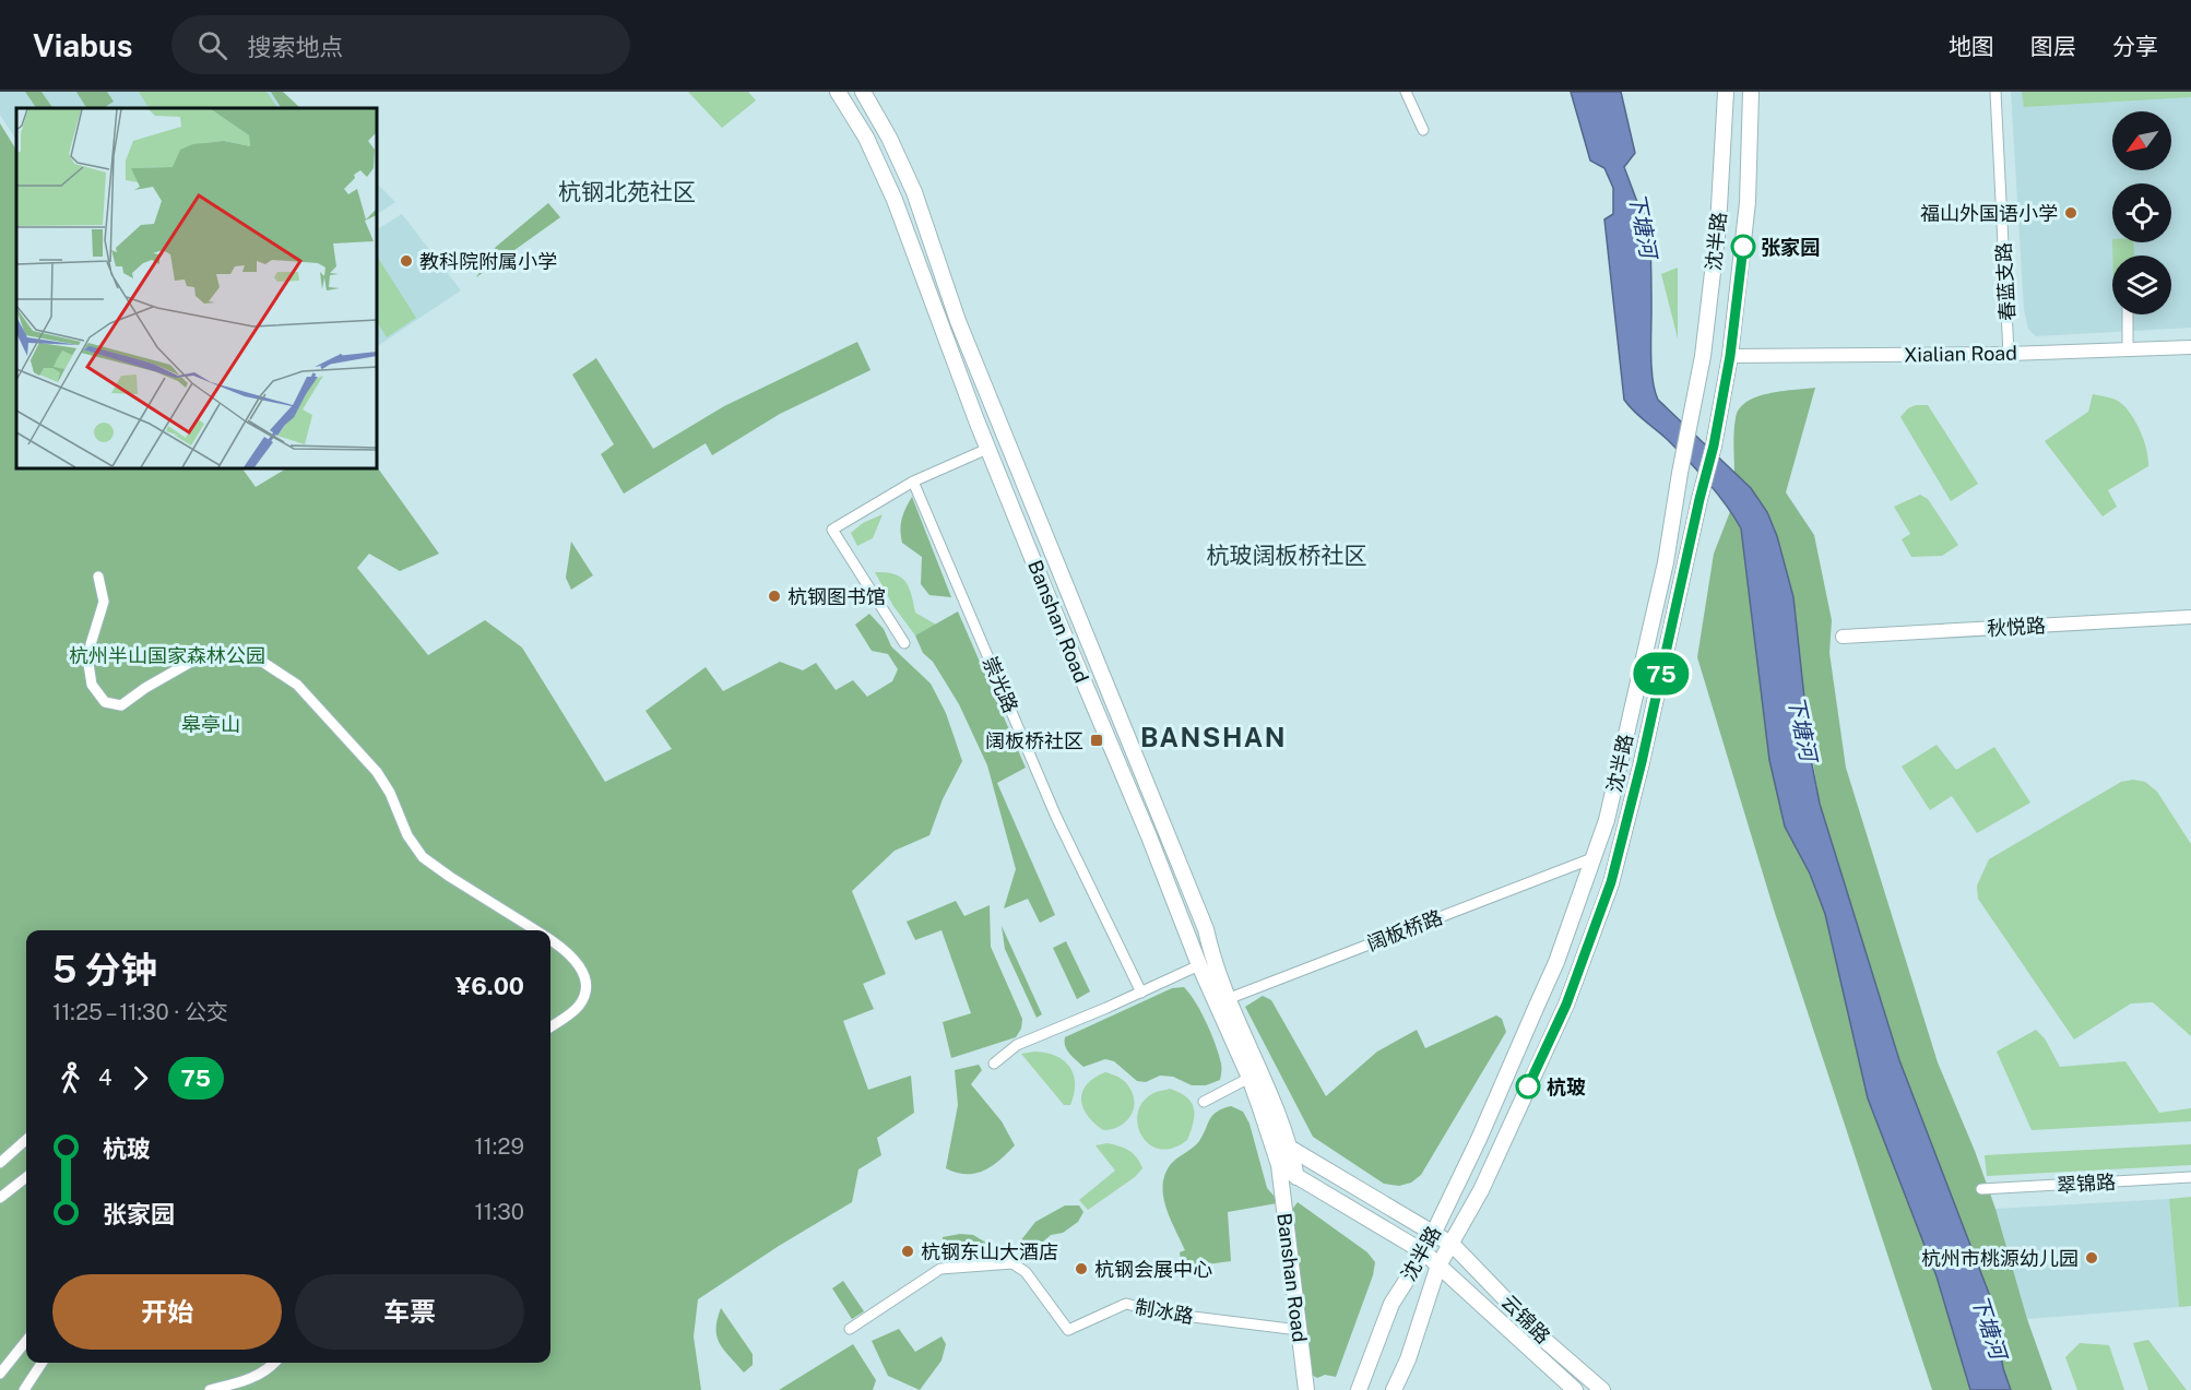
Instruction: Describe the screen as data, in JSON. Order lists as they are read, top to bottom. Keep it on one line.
{"streets":{"main road":["沈半路","Banshan Road","云锦路"],"street":["春蓝支路","Xialian Road","秋悦路","崇光路","阔板桥路","翠锦路","制冰路"]},"crossings":[["沈半路","Xialian Road"],["沈半路","阔板桥路"],["沈半路","云锦路"],["春蓝支路","Xialian Road"],["Banshan Road","阔板桥路"],["Banshan Road","制冰路"]],"districts":["杭钢北苑社区","杭玻阔板桥社区","BANSHAN"],"water":["下塘河"],"parks":["杭州半山国家森林公园","皋亭山"],"places":{"other":["福山外国语小学","张家园","教科院附属小学","杭钢图书馆","杭玻","杭钢东山大酒店","杭州市桃源幼儿园","杭钢会展中心"],"transit":["阔板桥社区"]},"lines":["bus line 75"],"north":"bottom left","page":{"header":"Viabus","search":"搜索地点","nav":["地图","图层","分享"],"on_map":"75","heading":["5 分钟","11:25 – 11:30 · 公交","¥6.00"],"legs":["4","75"],"list":[{"name":"杭玻","value":"11:29"},{"name":"张家园","value":"11:30"}],"buttons":["开始","车票"]}}
